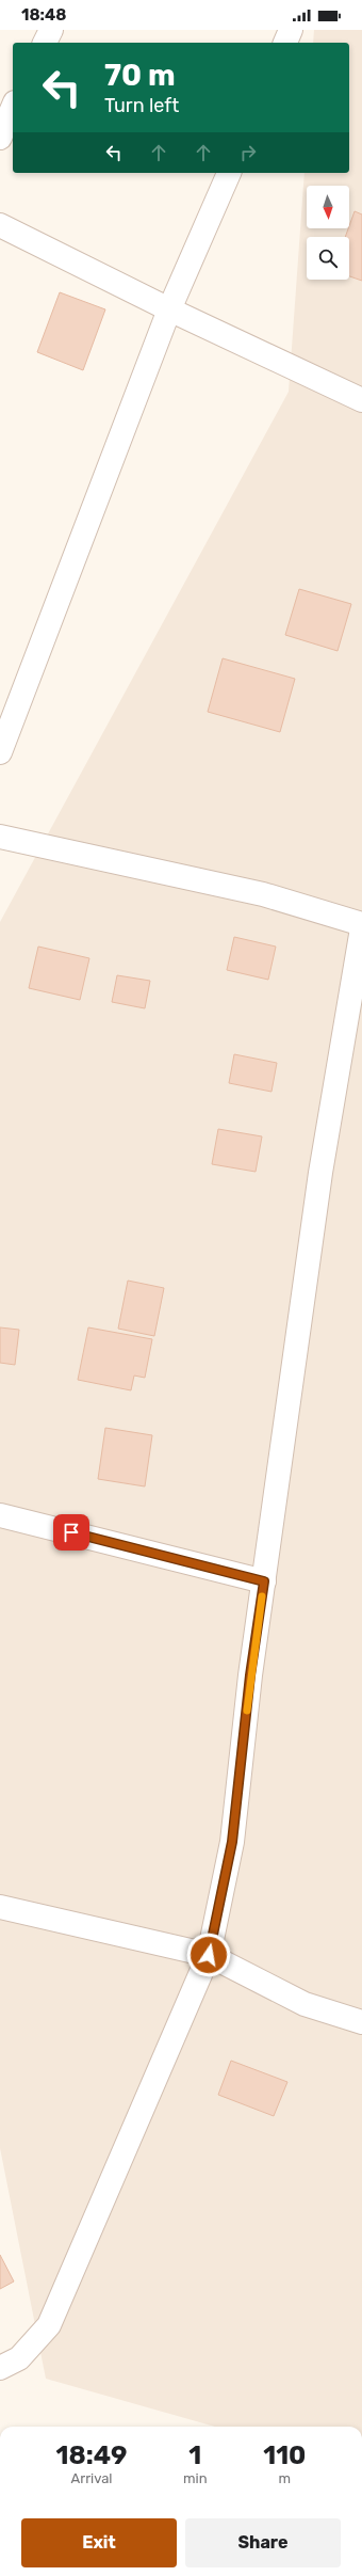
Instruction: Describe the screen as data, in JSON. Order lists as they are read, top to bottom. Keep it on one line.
{"north":"bottom","page":{"status":"18:48","turn":["70 m","Turn left"],"eta":["18:49","Arrival","1","min","110","m"],"buttons":["Exit","Share"]}}
